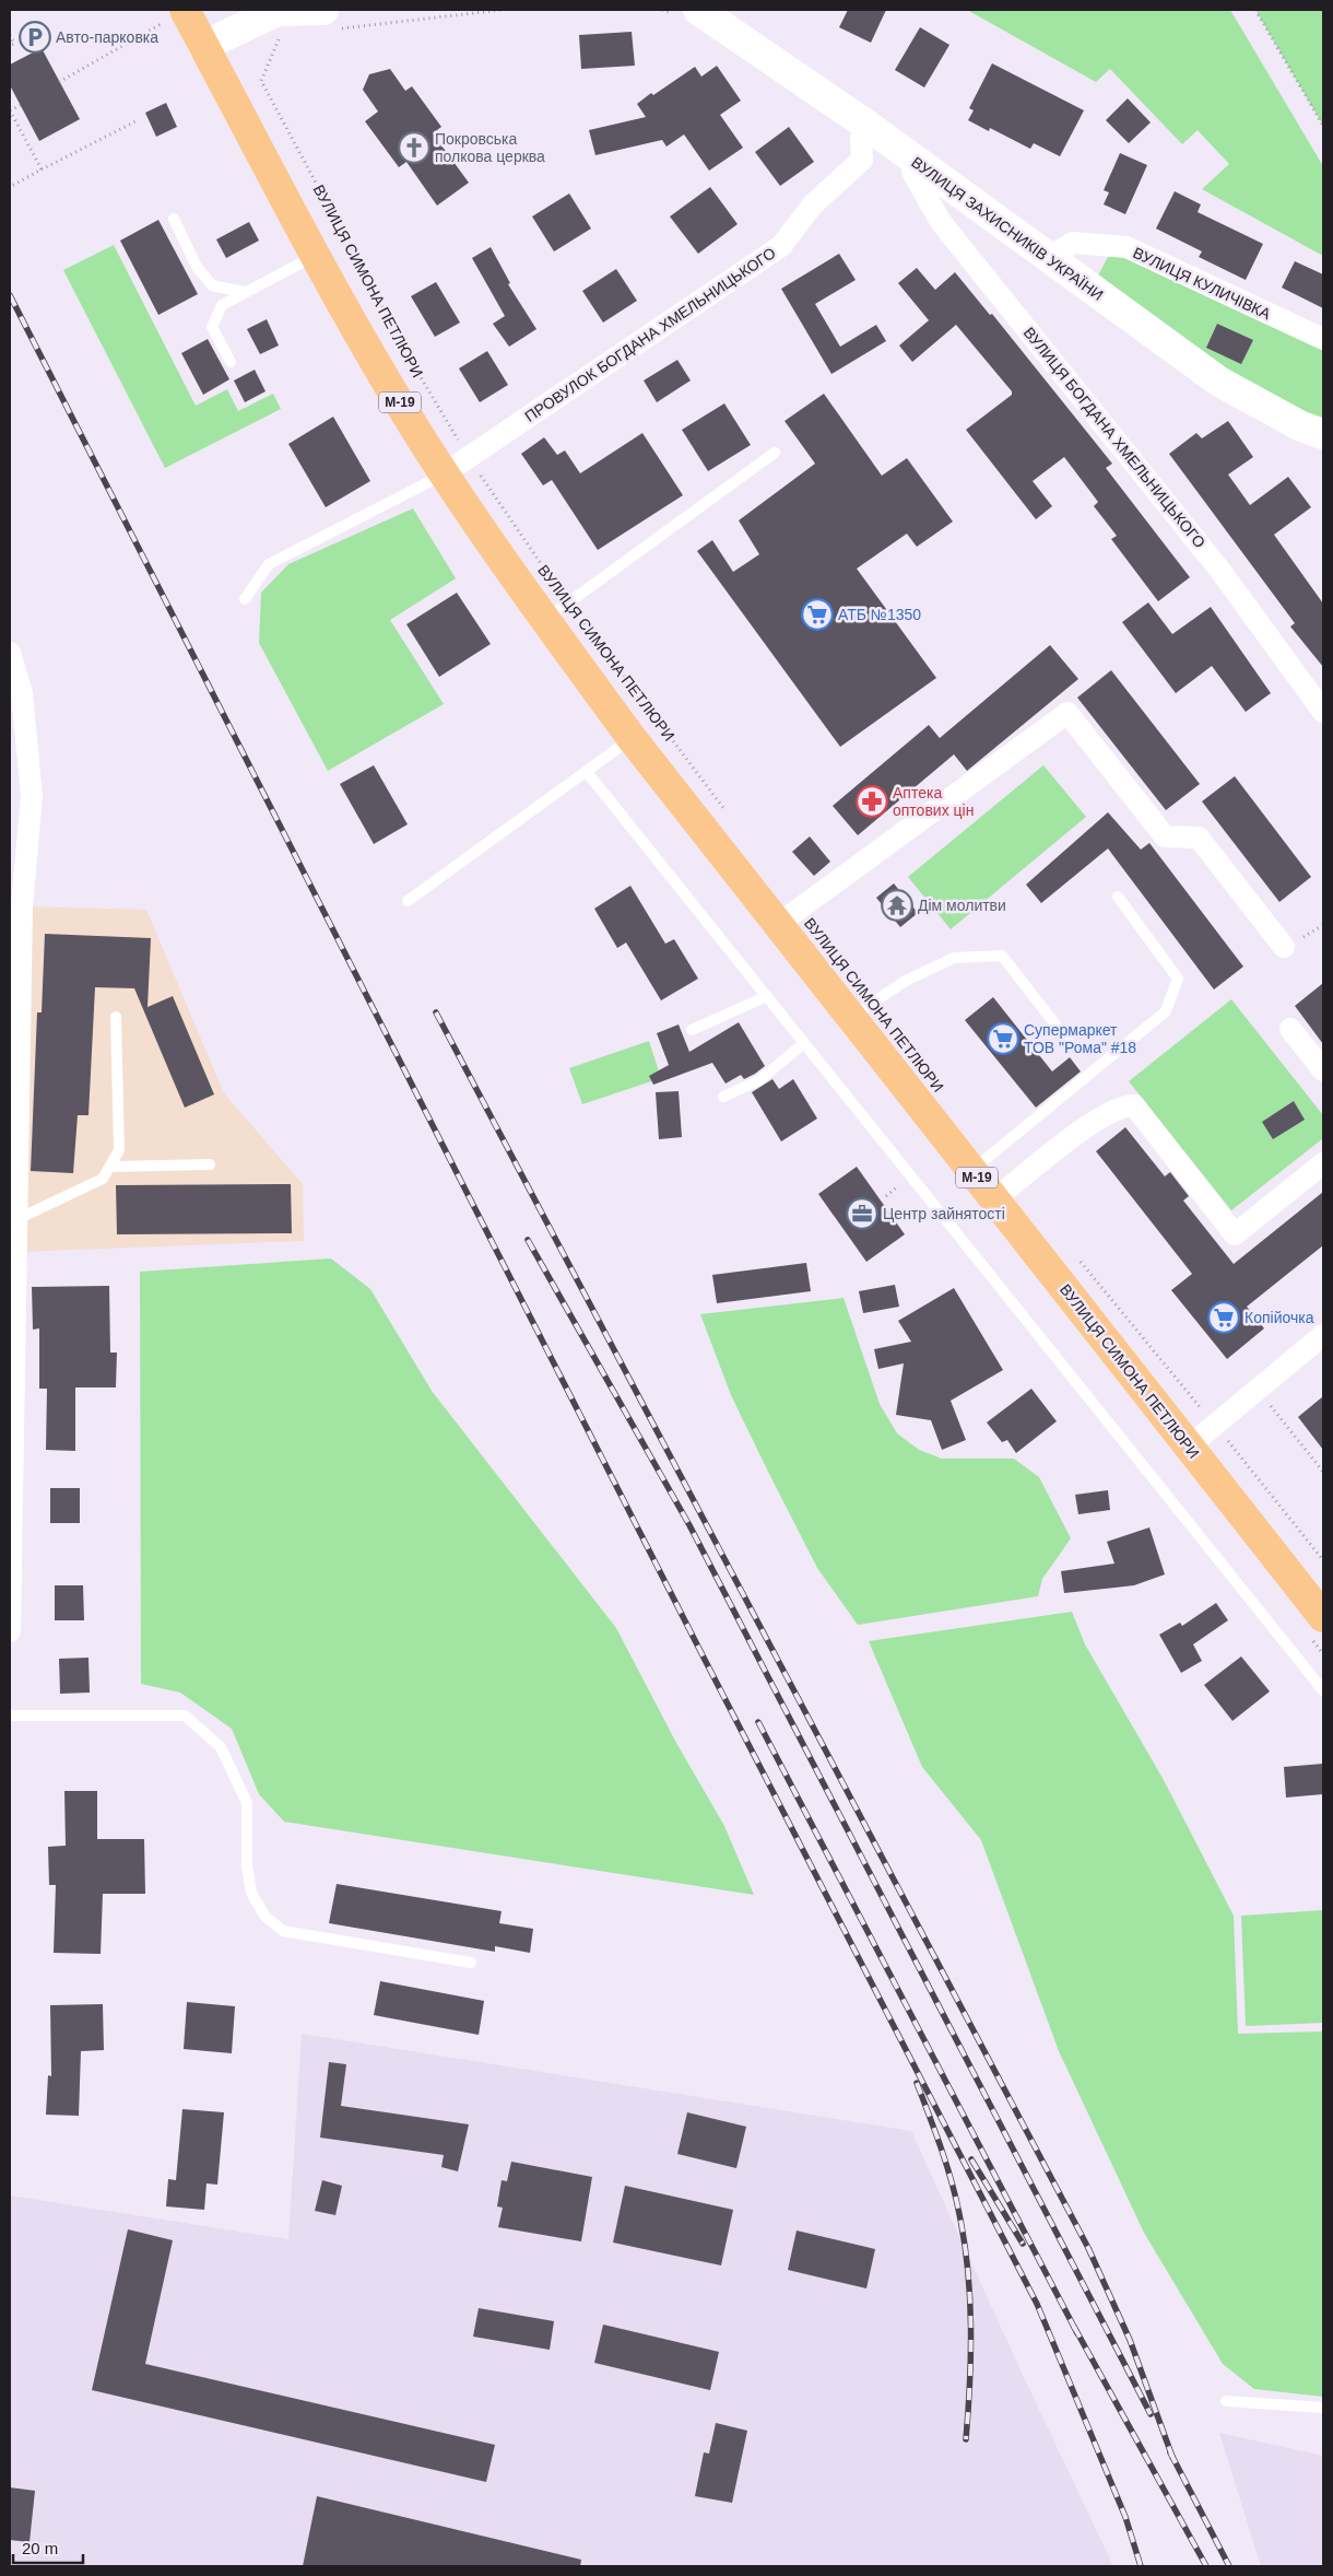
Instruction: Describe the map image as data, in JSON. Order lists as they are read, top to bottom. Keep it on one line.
{"streets":{"highway":["ВУЛИЦЯ СИМОНА ПЕТЛЮРИ","М-19"],"street":["ВУЛИЦЯ ЗАХИСНИКІВ УКРАЇНИ","ВУЛИЦЯ КУЛИЧІВКА","ПРОВУЛОК БОГДАНА ХМЕЛЬНИЦЬКОГО","ВУЛИЦЯ БОГДАНА ХМЕЛЬНИЦЬКОГО"]},"crossings":[["ВУЛИЦЯ ЗАХИСНИКІВ УКРАЇНИ","ВУЛИЦЯ КУЛИЧІВКА"],["ВУЛИЦЯ ЗАХИСНИКІВ УКРАЇНИ","ПРОВУЛОК БОГДАНА ХМЕЛЬНИЦЬКОГО"],["ВУЛИЦЯ ЗАХИСНИКІВ УКРАЇНИ","ВУЛИЦЯ БОГДАНА ХМЕЛЬНИЦЬКОГО"],["ВУЛИЦЯ СИМОНА ПЕТЛЮРИ","ПРОВУЛОК БОГДАНА ХМЕЛЬНИЦЬКОГО"],["ВУЛИЦЯ СИМОНА ПЕТЛЮРИ","М-19"],["ПРОВУЛОК БОГДАНА ХМЕЛЬНИЦЬКОГО","М-19"]],"places":{"parking":["Авто-парковка"],"church":["Покровська полкова церква"],"supermarket":["АТБ №1350","Супермаркет ТОВ \"Рома\" #18","Копійочка"],"pharmacy":["Аптека оптових цін"],"temple":["Дім молитви"],"office":["Центр зайнятості"]},"scale_bar":"20 m"}
